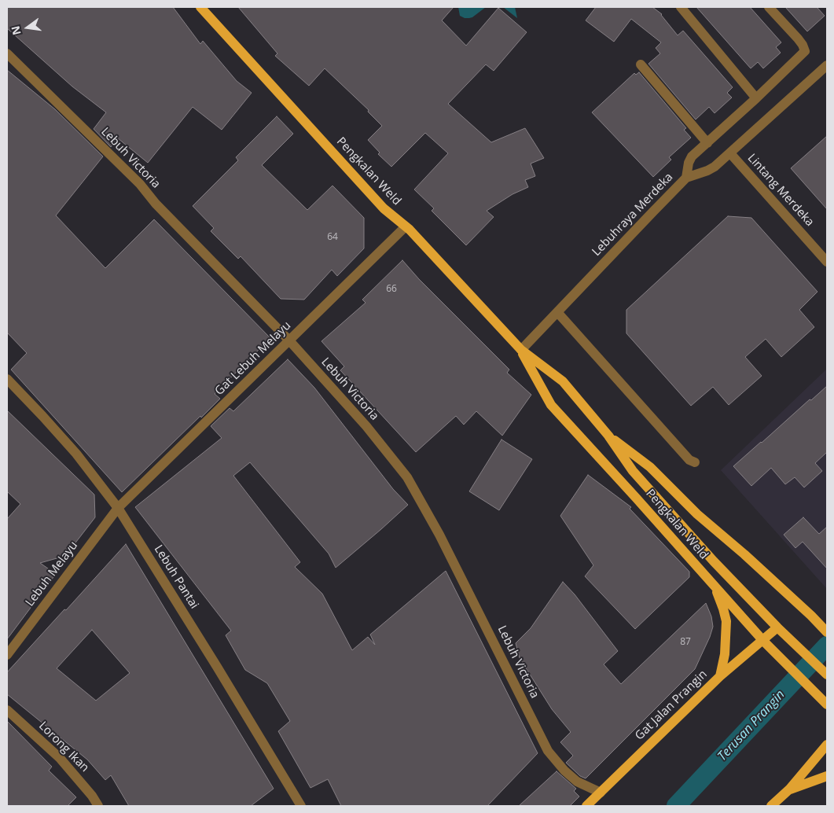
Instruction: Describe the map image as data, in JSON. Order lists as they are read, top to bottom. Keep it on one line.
{"streets":{"main road":["Pengkalan Weld","Gat Jalan Prangin"],"street":["Lebuh Victoria","Lintang Merdeka","Lebuhraya Merdeka","Gat Lebuh Melayu","Lebuh Melayu","Lebuh Pantai","Lorong Ikan"]},"crossings":[["Lebuh Victoria","Gat Lebuh Melayu"],["Lebuh Victoria","Gat Jalan Prangin"],["Pengkalan Weld","Lebuhraya Merdeka"],["Pengkalan Weld","Gat Lebuh Melayu"],["Pengkalan Weld","Gat Jalan Prangin"],["Lintang Merdeka","Lebuhraya Merdeka"],["Gat Lebuh Melayu","Lebuh Melayu"],["Gat Lebuh Melayu","Lebuh Pantai"],["Lebuh Melayu","Lebuh Pantai"]],"water":["Terusan Prangin"],"house_numbers":["64","66","87"],"north":"left"}
